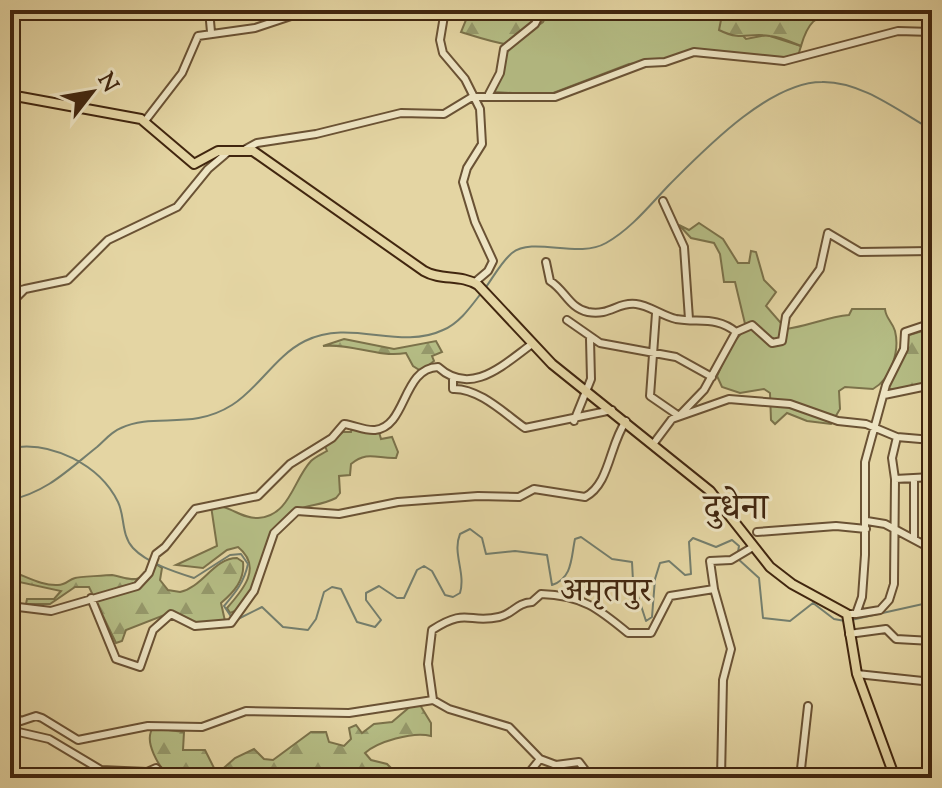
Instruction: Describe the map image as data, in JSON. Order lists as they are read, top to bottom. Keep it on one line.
{"districts":["दुधेना","अमृतपुर"],"north":"top right"}
